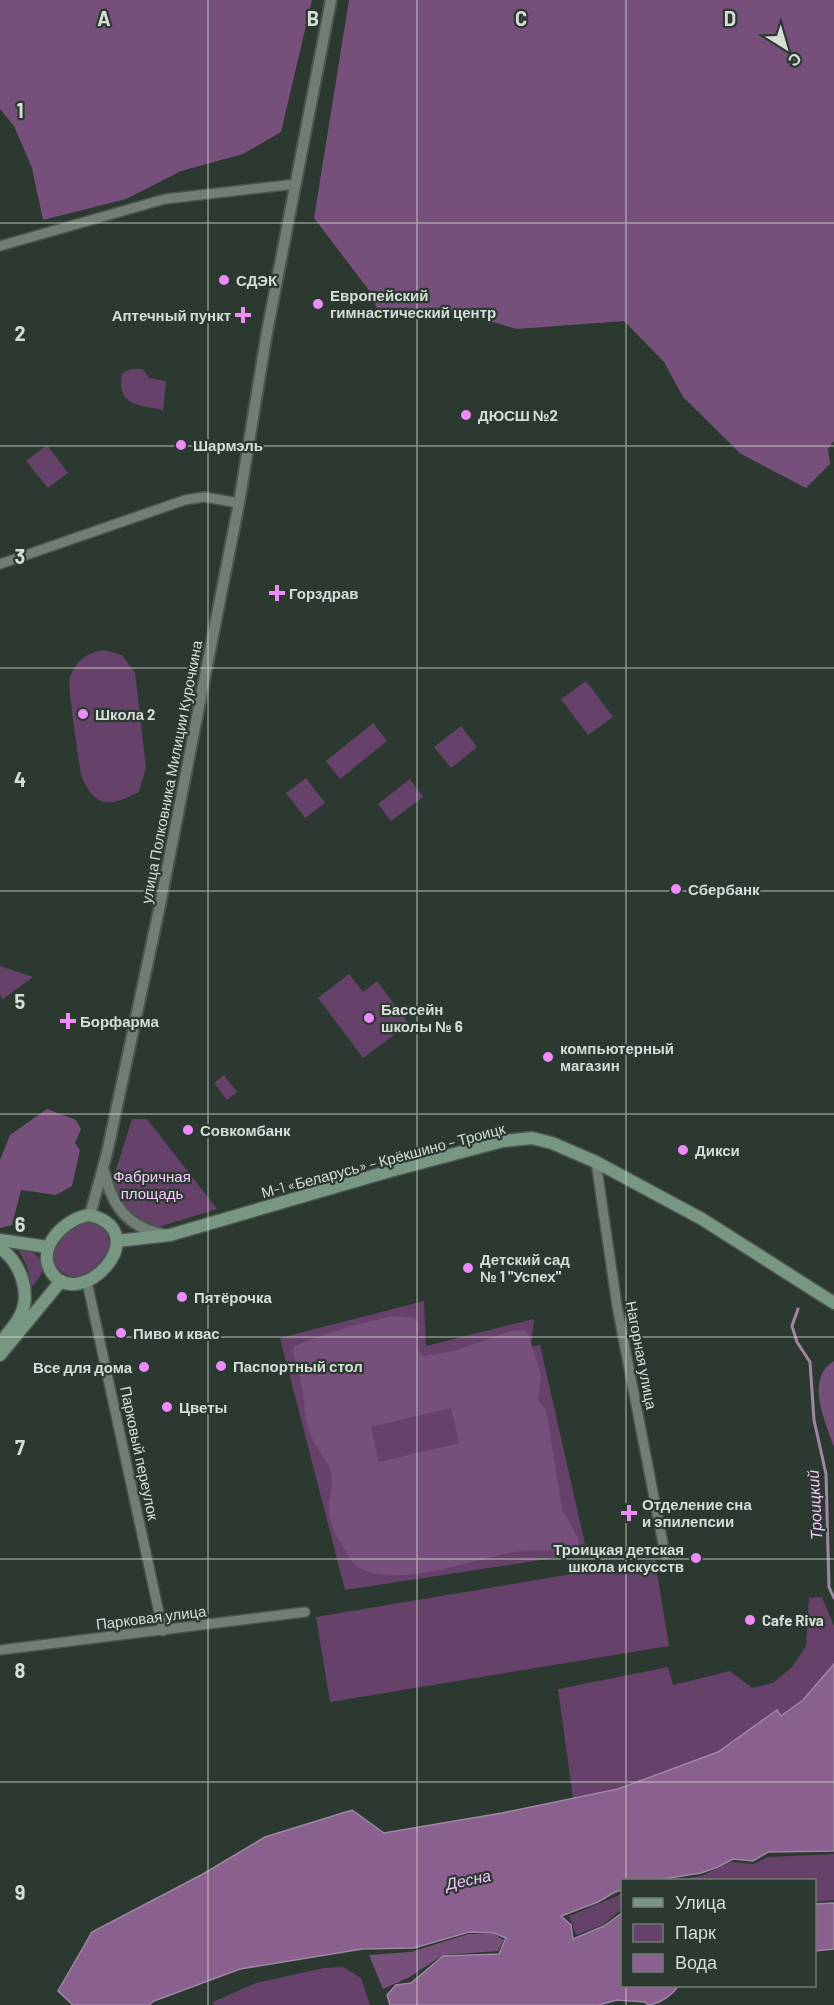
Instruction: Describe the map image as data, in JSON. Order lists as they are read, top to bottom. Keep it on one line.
{"streets":{"main road":["М-1 «Беларусь» – Крёкшино – Троицк"],"street":["улица Полковника Милиции Курочкина","Нагорная улица","Парковый переулок","Парковая улица"]},"crossings":[["улица Полковника Милиции Курочкина","М-1 «Беларусь» – Крёкшино – Троицк"],["улица Полковника Милиции Курочкина","Парковый переулок"],["М-1 «Беларусь» – Крёкшино – Троицк","Нагорная улица"],["М-1 «Беларусь» – Крёкшино – Троицк","Парковый переулок"],["Парковый переулок","Парковая улица"]],"water":["Троицкий","Десна"],"parks":["Фабричная площадь"],"places":{"other":["СДЭК","Европейский гимнастический центр","ДЮСШ №2","Шармэль","Школа 2","Сбербанк","Бассейн школы № 6","компьютерный магазин","Совкомбанк","Дикси","Детский сад № 1 \"Успех\"","Пятёрочка","Пиво и квас","Паспортный стол","Все для дома","Цветы","Троицкая детская школа искусств","Cafe Riva"],"health":["Аптечный пункт","Горздрав","Борфарма","Отделение сна и эпилепсии"]},"legend":["Улица","Парк","Вода"],"north":"bottom right","grid":{"columns":["A","B","C","D"],"rows":["1","2","3","4","5","6","7","8","9"]}}
